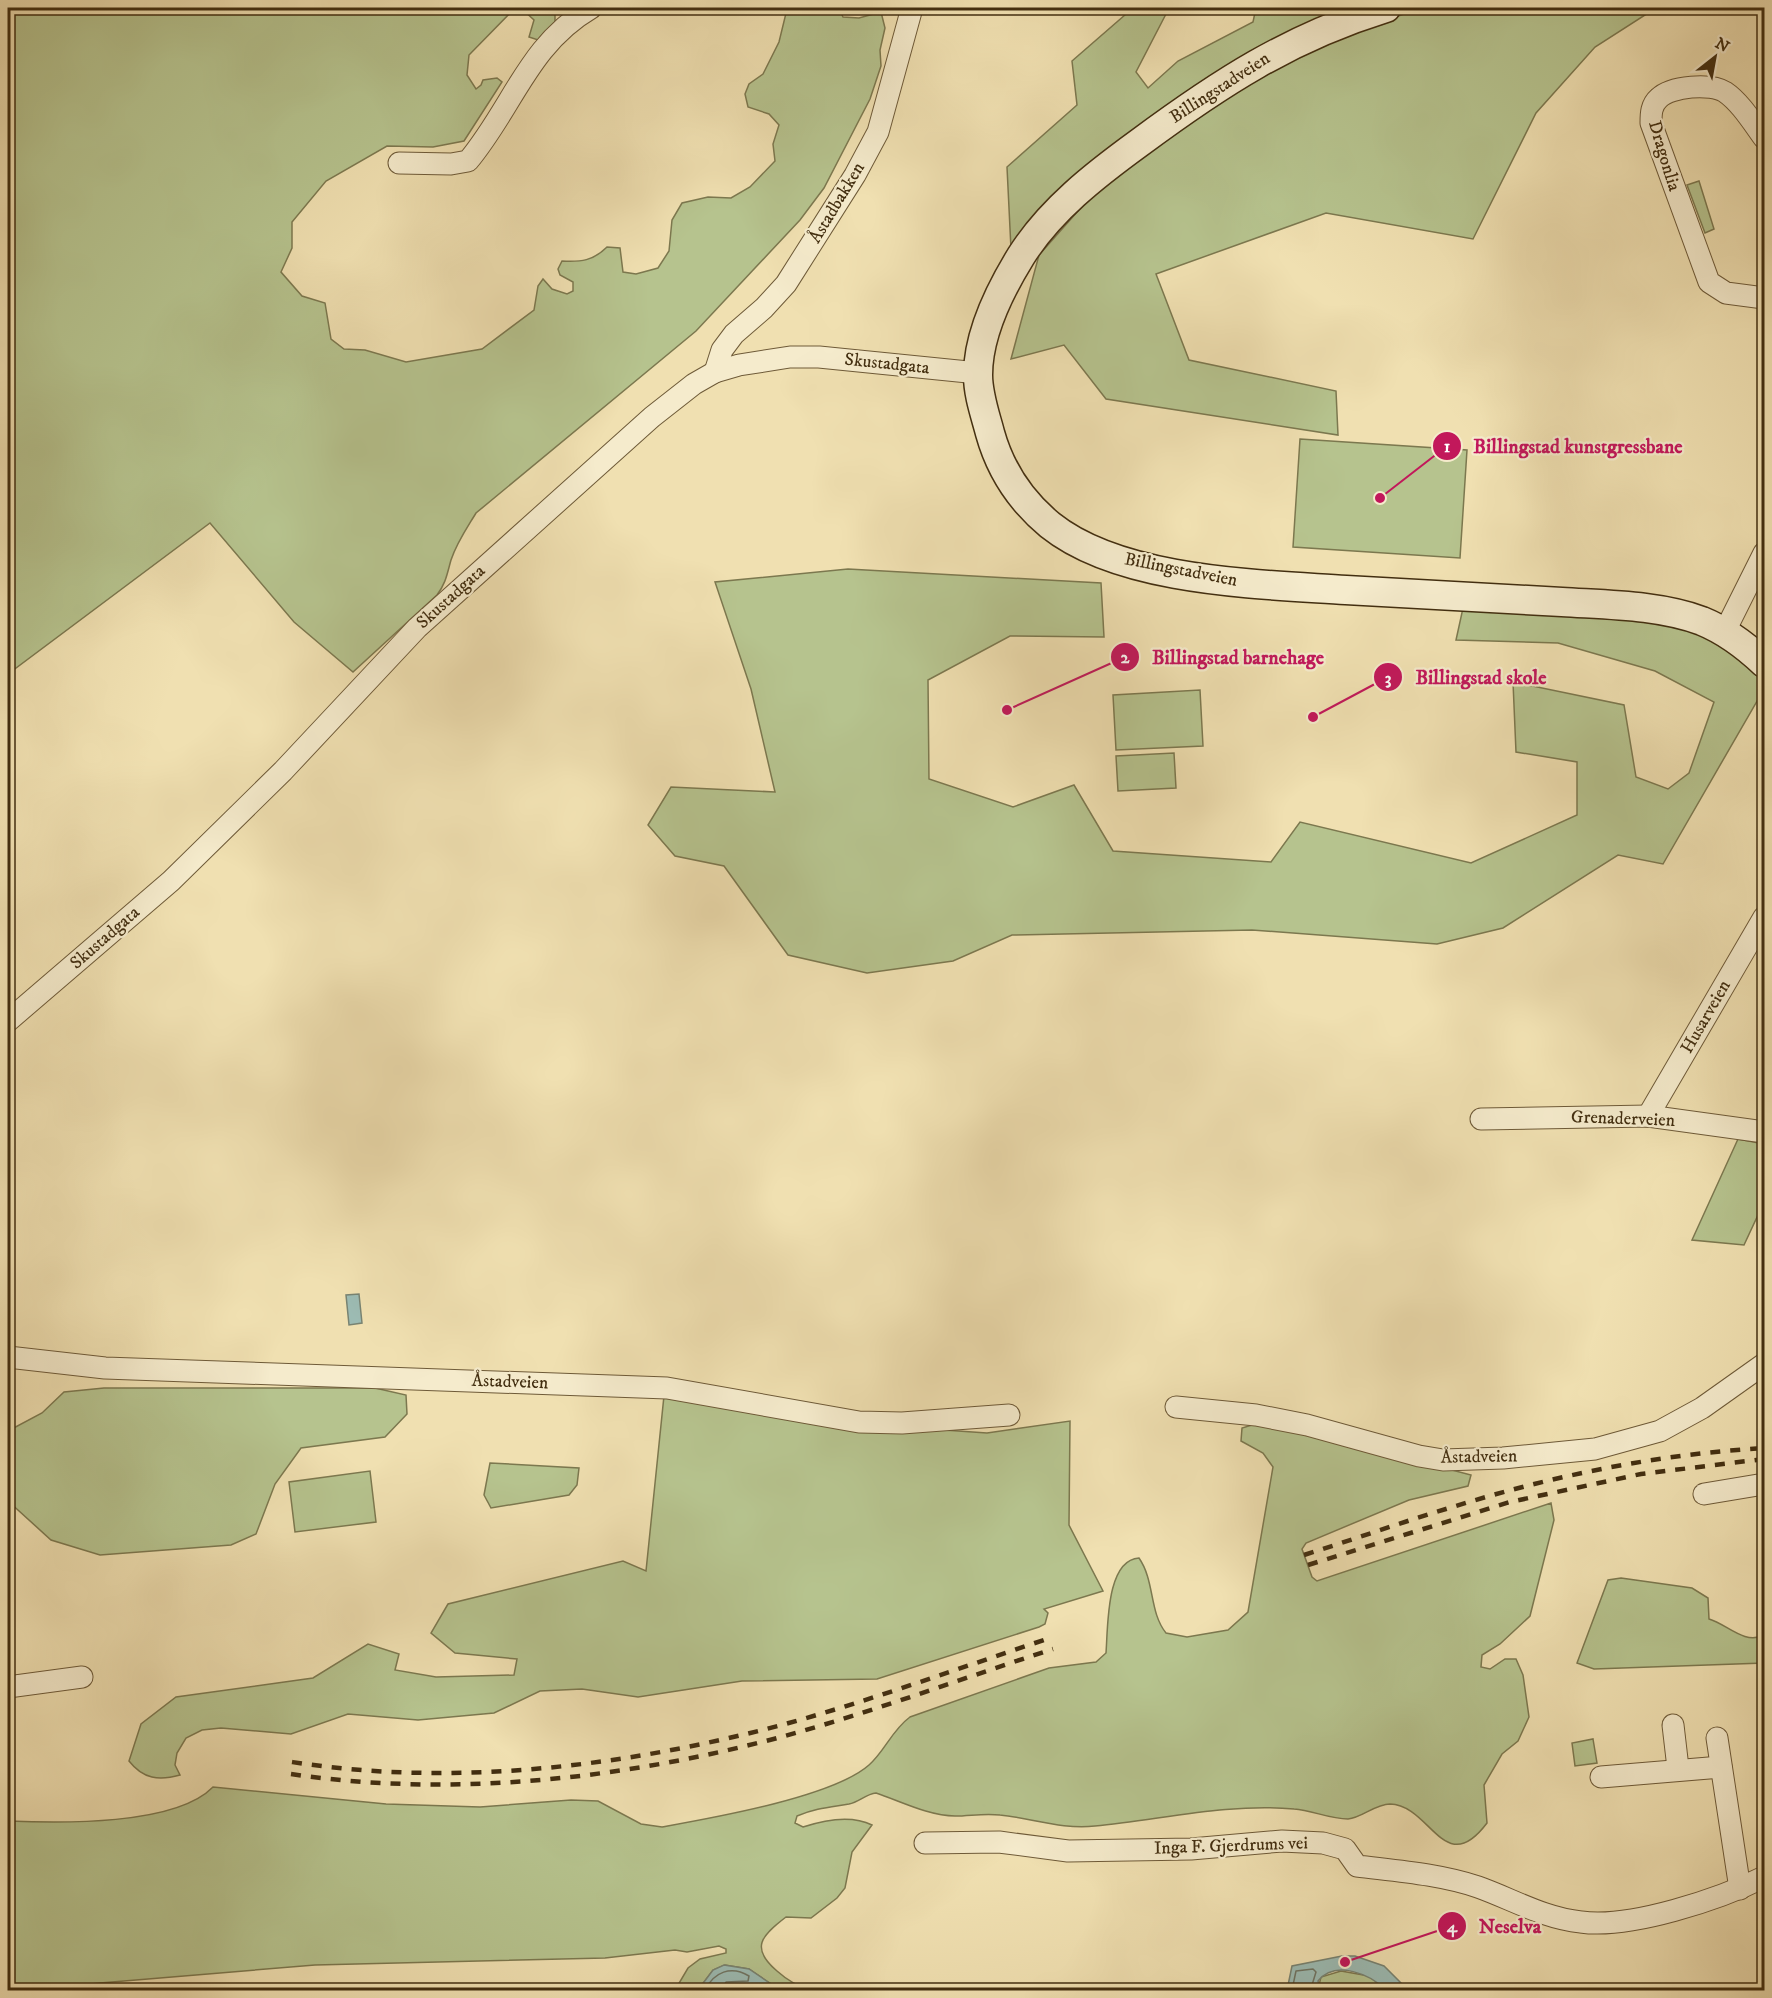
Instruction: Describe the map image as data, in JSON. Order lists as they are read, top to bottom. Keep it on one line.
{"streets":{"main road":["Billingstadveien"],"street":["Dragonlia","Åstadbakken","Skustadgata","Husarveien","Grenaderveien","Åstadveien","Inga F. Gjerdrums vei"]},"crossings":[["Billingstadveien","Skustadgata"],["Åstadbakken","Skustadgata"],["Husarveien","Grenaderveien"]],"places":["Billingstad kunstgressbane","Billingstad barnehage","Billingstad skole","Neselva"],"north":"top right"}
